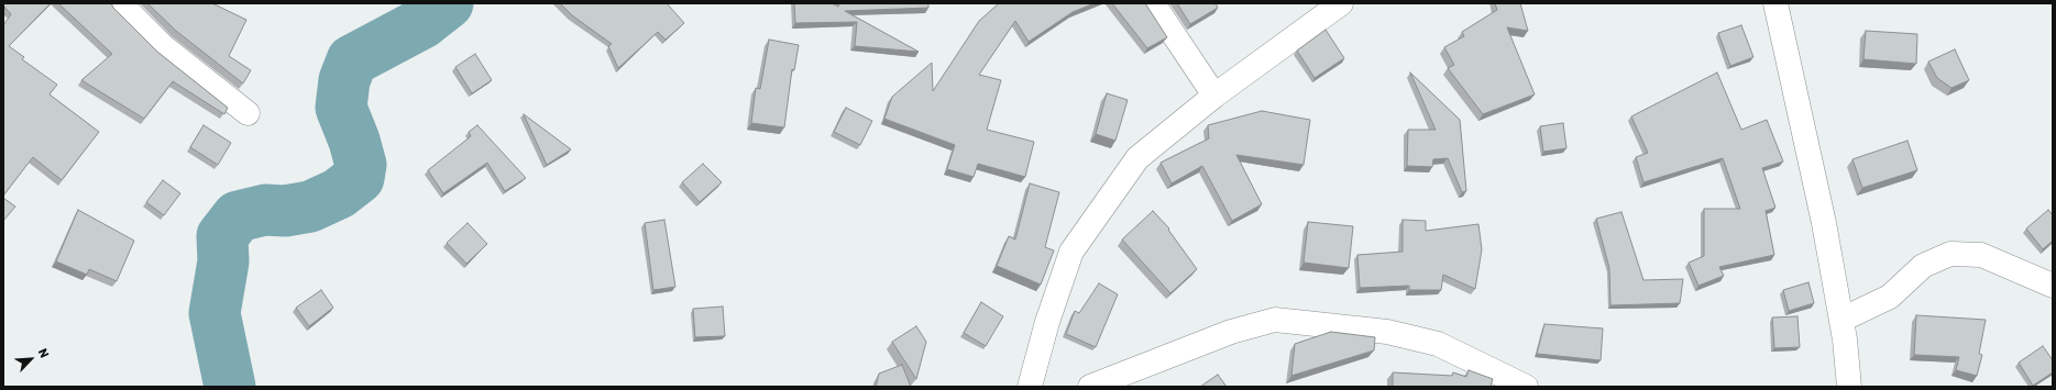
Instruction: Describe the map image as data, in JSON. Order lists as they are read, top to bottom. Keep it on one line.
{"north":"top right"}
